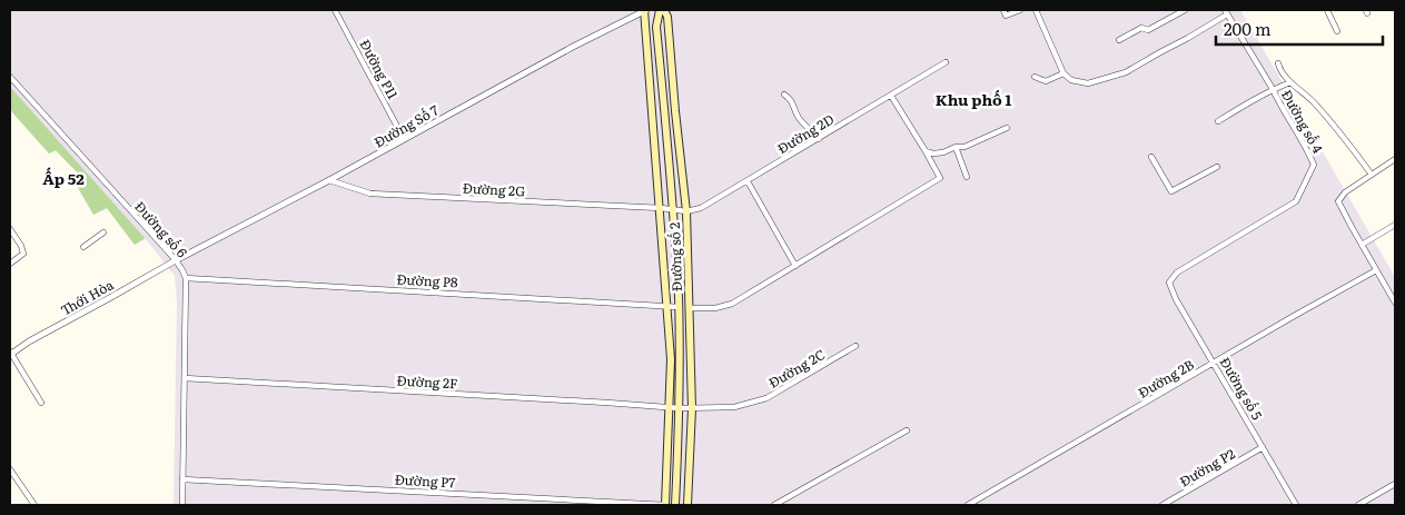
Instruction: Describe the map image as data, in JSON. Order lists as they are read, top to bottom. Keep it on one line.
{"streets":{"main road":["Đường số 2"],"street":["Đường P11","Đường số 4","Đường Số 7","Đường 2D","Đường 2G","Đường số 6","Đường P8","Thới Hòa","Đường 2C","Đường 2B","Đường 2F","Đường số 5","Đường P2","Đường P7"]},"crossings":[["Đường P11","Đường Số 7"],["Đường số 4","Đường số 5"],["Đường Số 7","Đường 2G"],["Đường Số 7","Đường số 6"],["Đường Số 7","Đường số 2"],["Đường Số 7","Thới Hòa"],["Đường 2D","Đường 2G"],["Đường 2D","Đường số 2"],["Đường 2G","Đường số 2"],["Đường số 6","Đường P8"],["Đường số 6","Thới Hòa"],["Đường số 6","Đường 2F"],["Đường số 6","Đường P7"],["Đường số 2","Đường P8"],["Đường số 2","Đường 2C"],["Đường số 2","Đường 2F"],["Đường số 2","Đường P7"],["Đường 2C","Đường 2F"],["Đường 2B","Đường số 5"],["Đường số 5","Đường P2"]],"districts":["Khu phố 1","Ấp 52"],"scale_bar":"200 m"}
